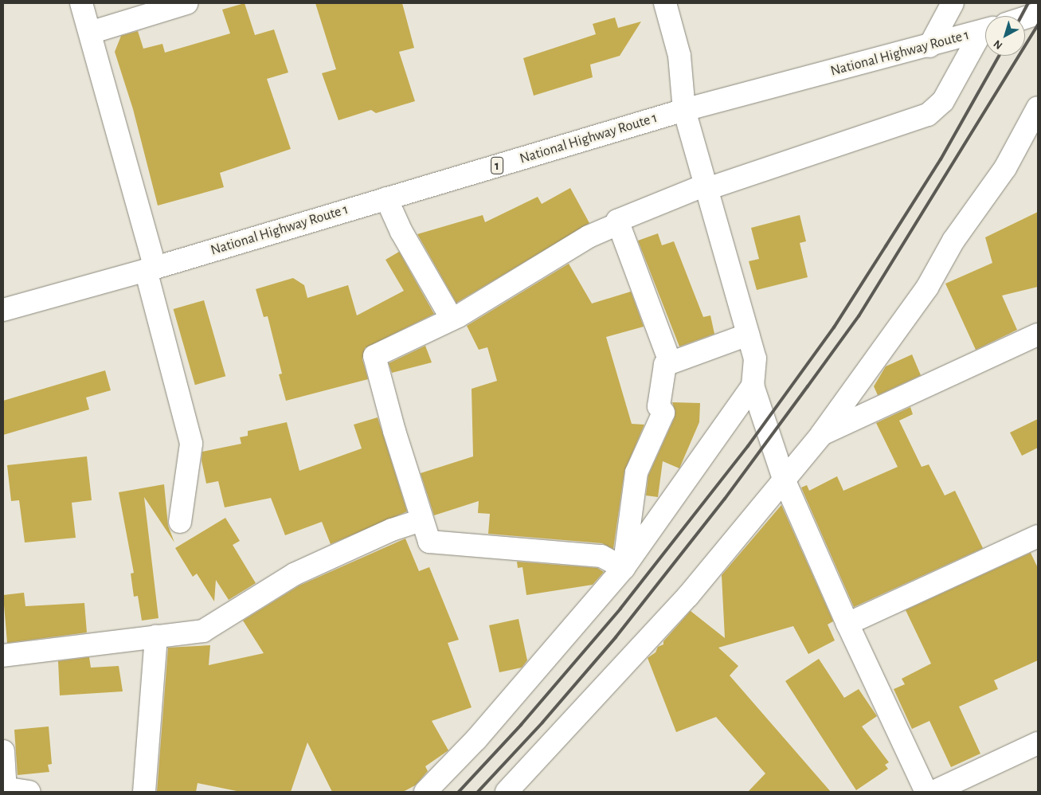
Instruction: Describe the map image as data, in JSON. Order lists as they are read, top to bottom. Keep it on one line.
{"streets":{"main road":["National Highway Route 1","1"]},"north":"bottom left"}
